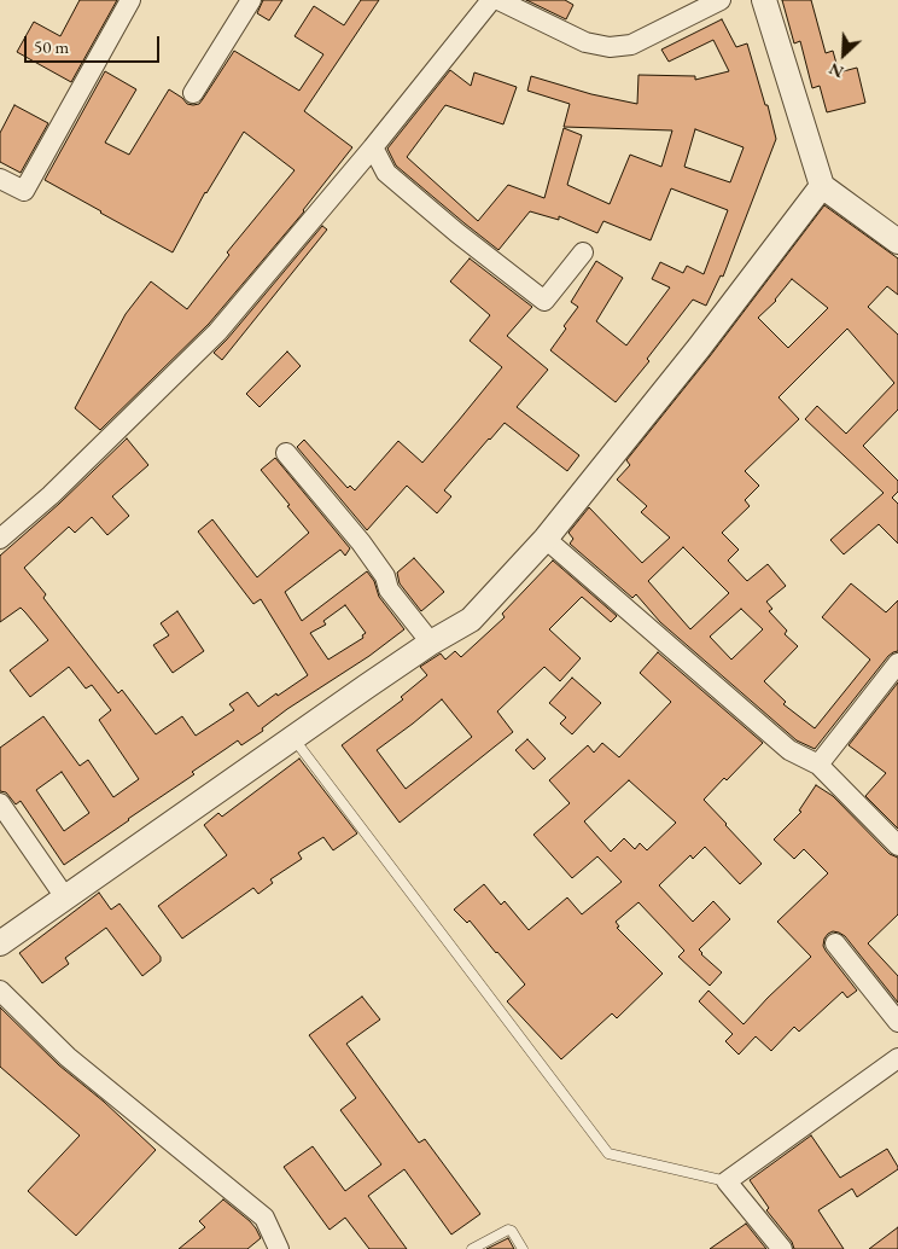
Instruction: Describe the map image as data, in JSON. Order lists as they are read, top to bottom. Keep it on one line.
{"scale_bar":"50 m","north":"bottom left"}
